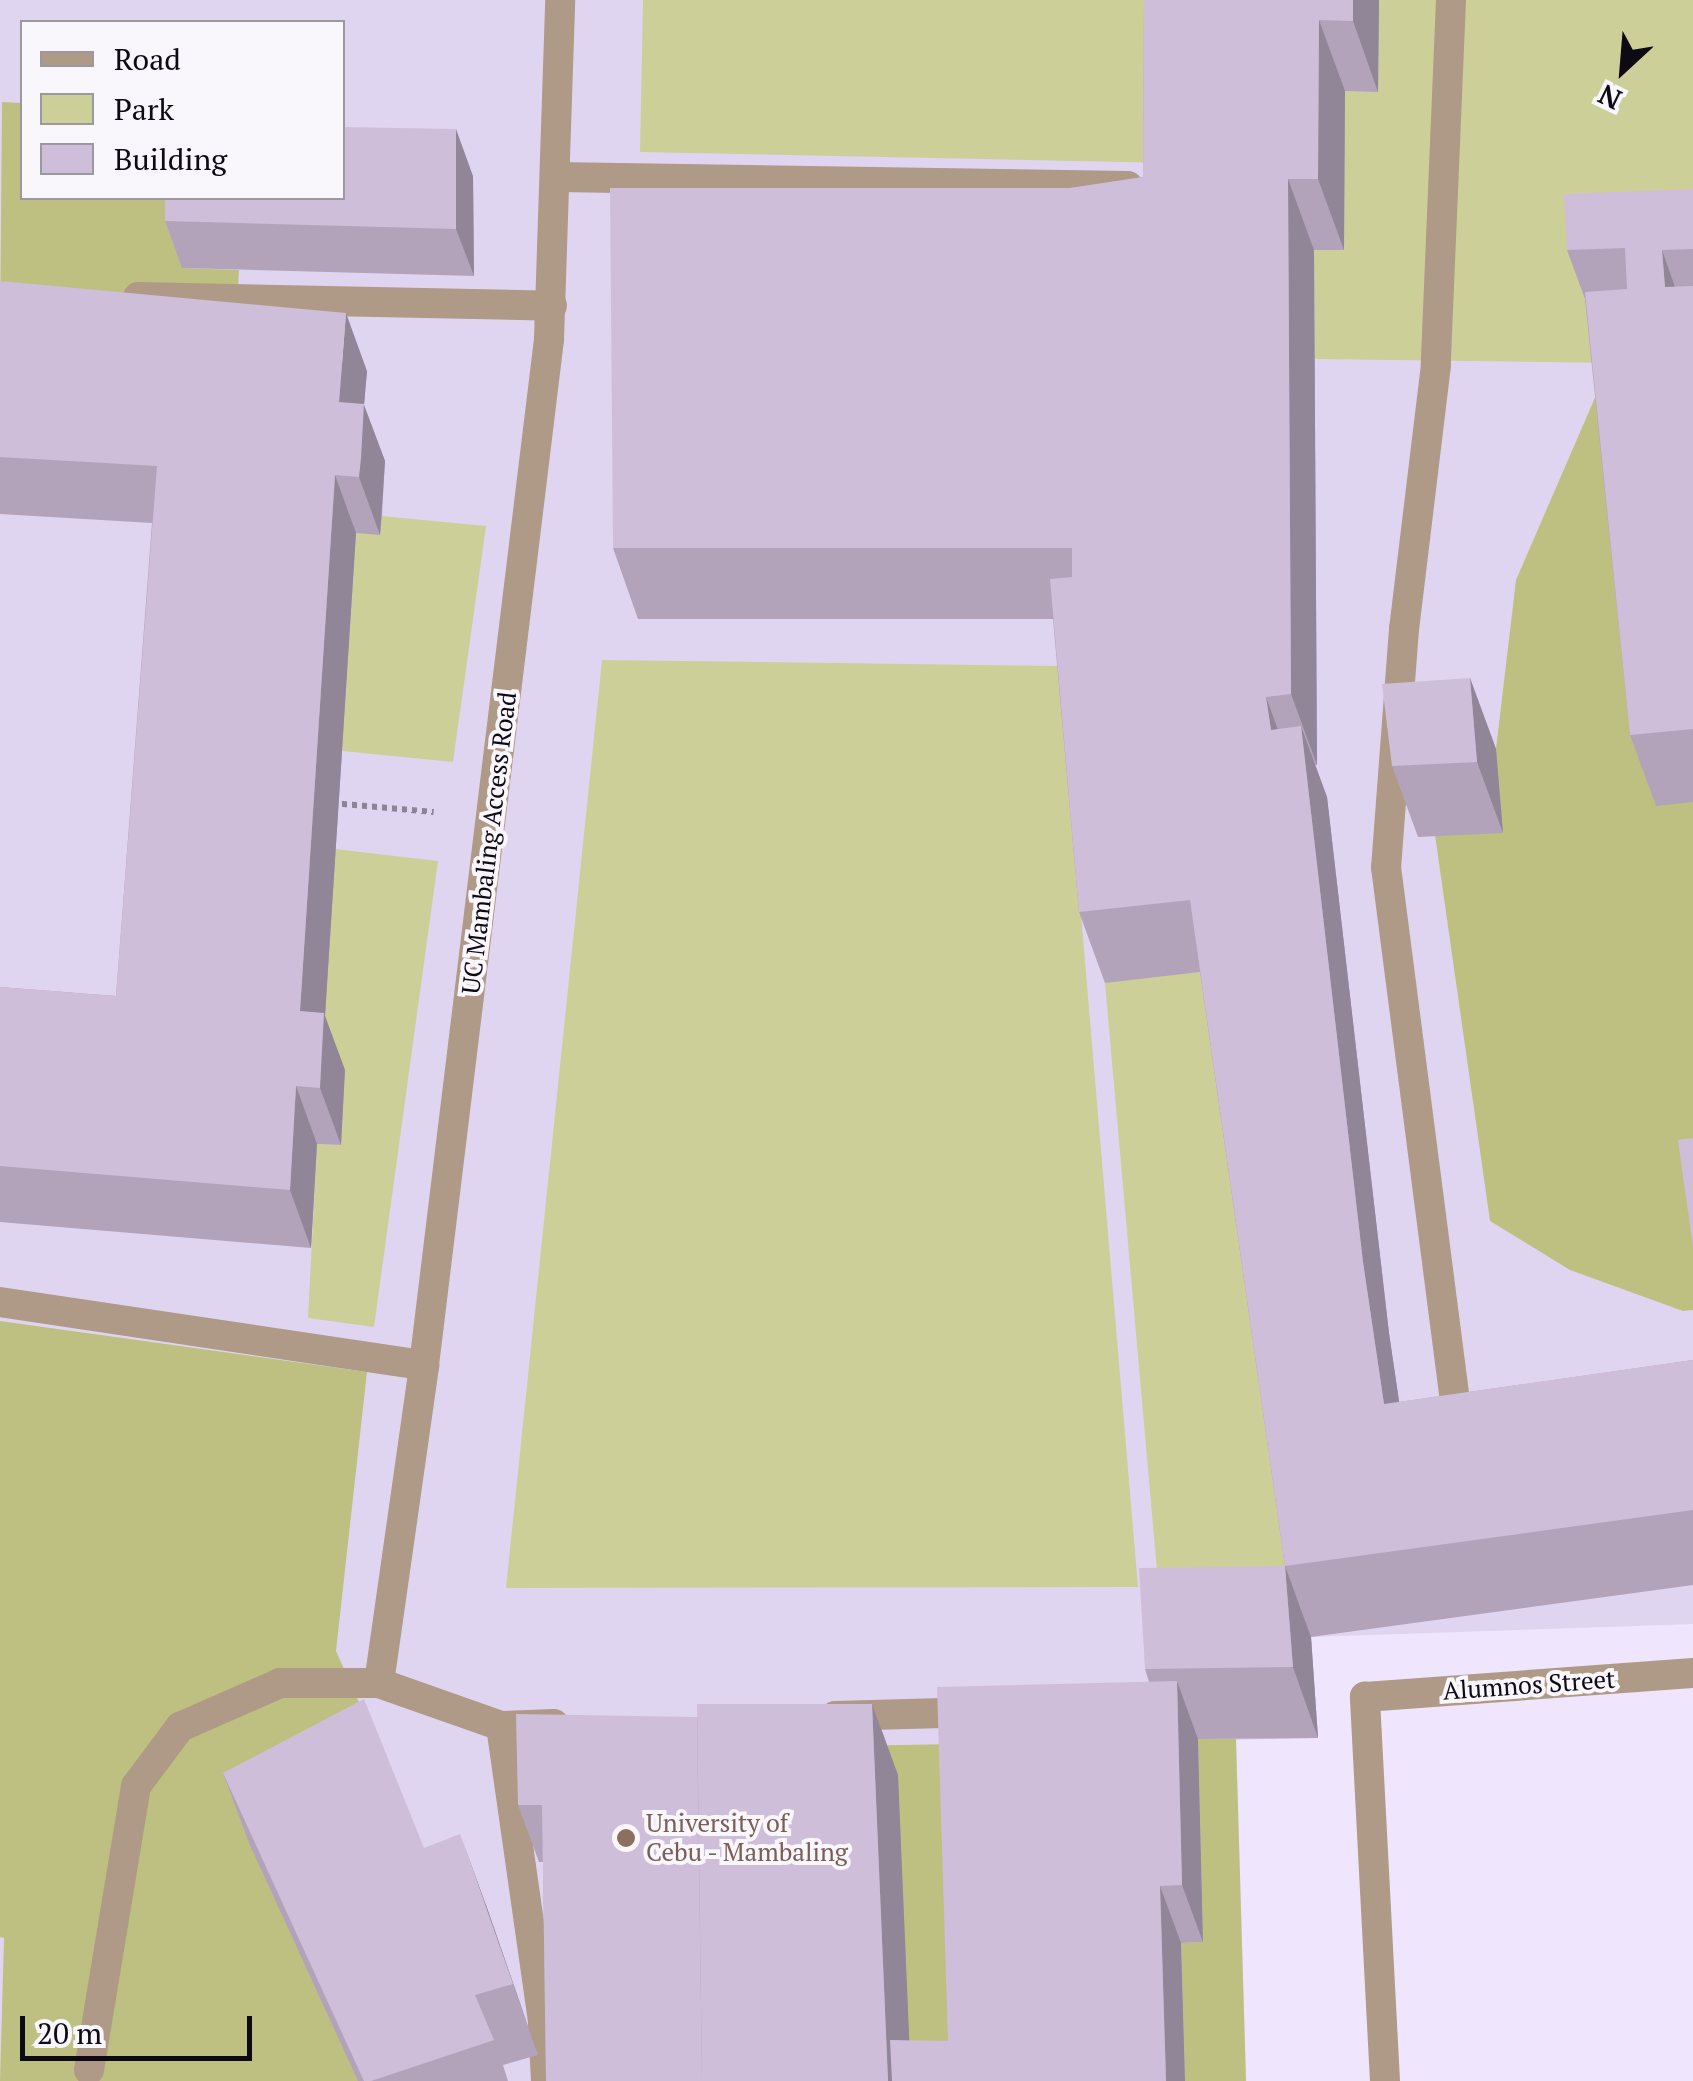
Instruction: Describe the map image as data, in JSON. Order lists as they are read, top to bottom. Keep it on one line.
{"streets":{"street":["UC Mambaling Access Road","Alumnos Street"]},"places":["University of Cebu - Mambaling"],"legend":["Road","Park","Building"],"scale_bar":"20 m","north":"bottom left"}
